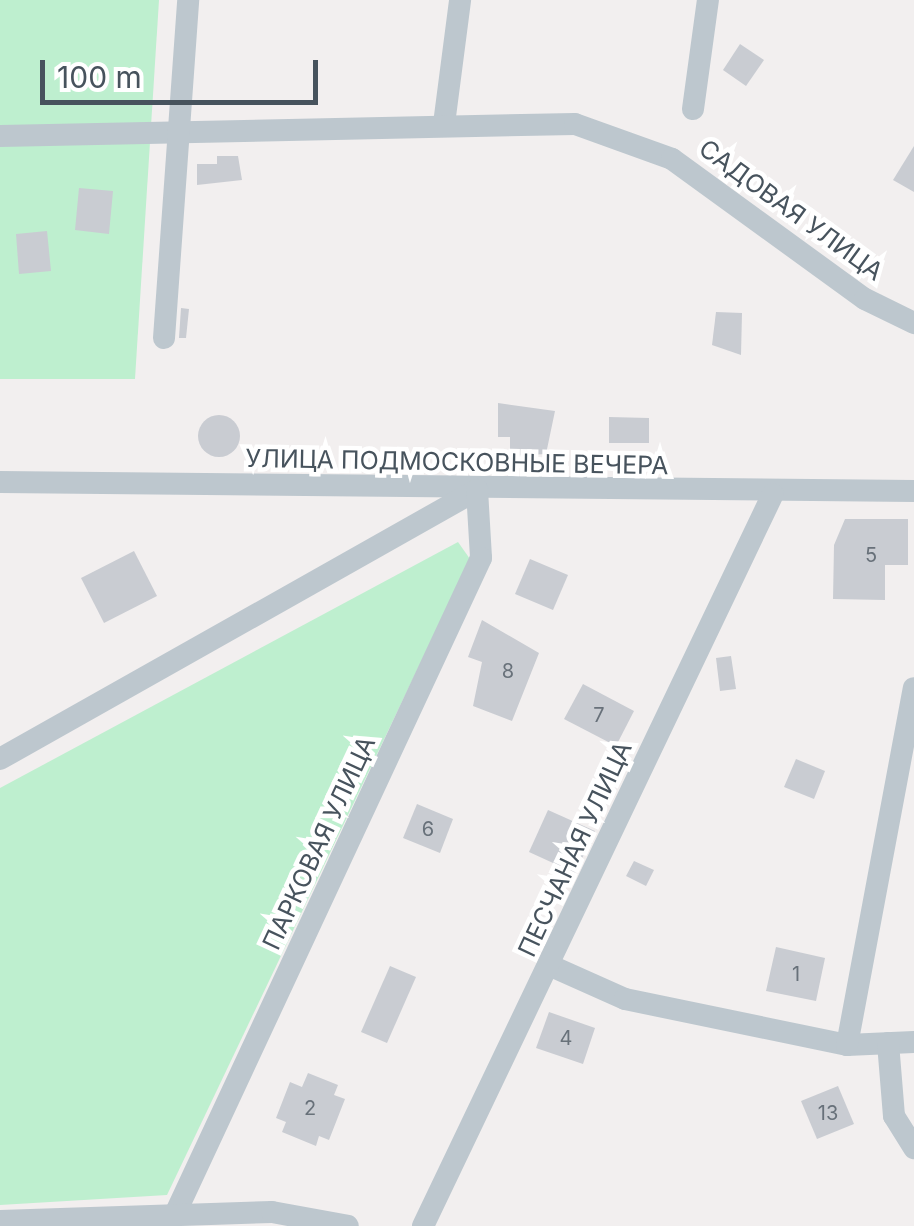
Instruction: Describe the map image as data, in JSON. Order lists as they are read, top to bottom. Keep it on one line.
{"streets":{"street":["САДОВАЯ УЛИЦА","УЛИЦА ПОДМОСКОВНЫЕ ВЕЧЕРА","ПАРКОВАЯ УЛИЦА","ПЕСЧАНАЯ УЛИЦА"]},"crossings":[["УЛИЦА ПОДМОСКОВНЫЕ ВЕЧЕРА","ПАРКОВАЯ УЛИЦА"],["УЛИЦА ПОДМОСКОВНЫЕ ВЕЧЕРА","ПЕСЧАНАЯ УЛИЦА"]],"house_numbers":["5","8","7","6","1","4","2","13"],"scale_bar":"100 m"}
